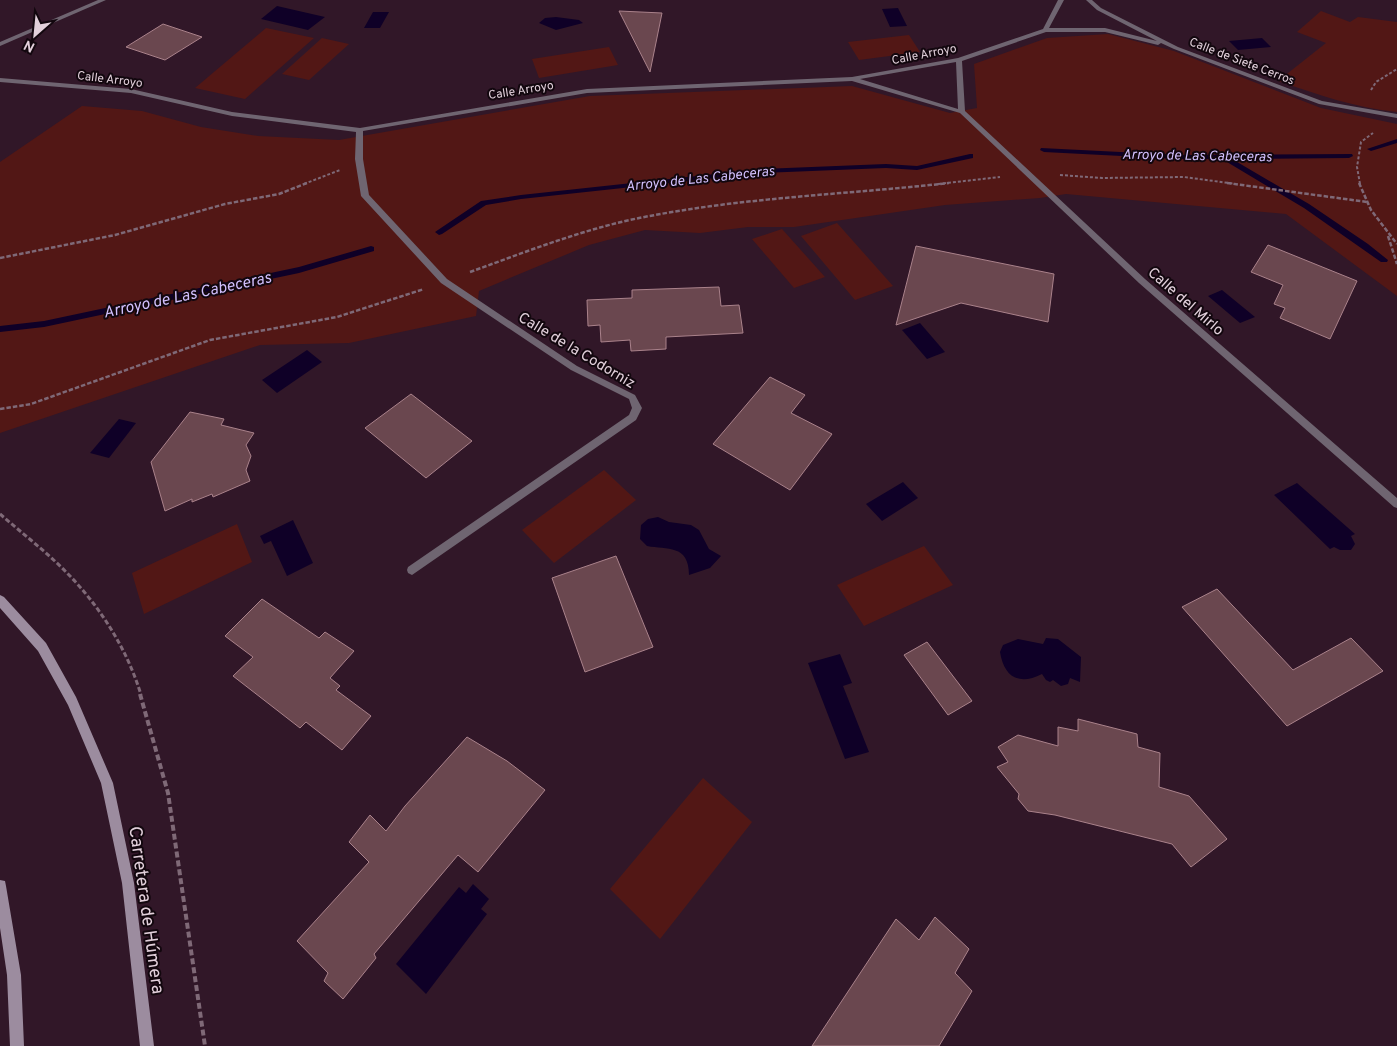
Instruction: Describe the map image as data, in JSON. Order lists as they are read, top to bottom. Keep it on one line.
{"streets":{"street":["Calle Arroyo","Calle de Siete Cerros","Calle del Mirlo","Calle de la Codorniz","Carretera de Húmera"]},"crossings":[["Calle Arroyo","Calle de Siete Cerros"],["Calle Arroyo","Calle del Mirlo"],["Calle Arroyo","Calle de la Codorniz"]],"water":["Arroyo de Las Cabeceras"],"north":"bottom left"}
